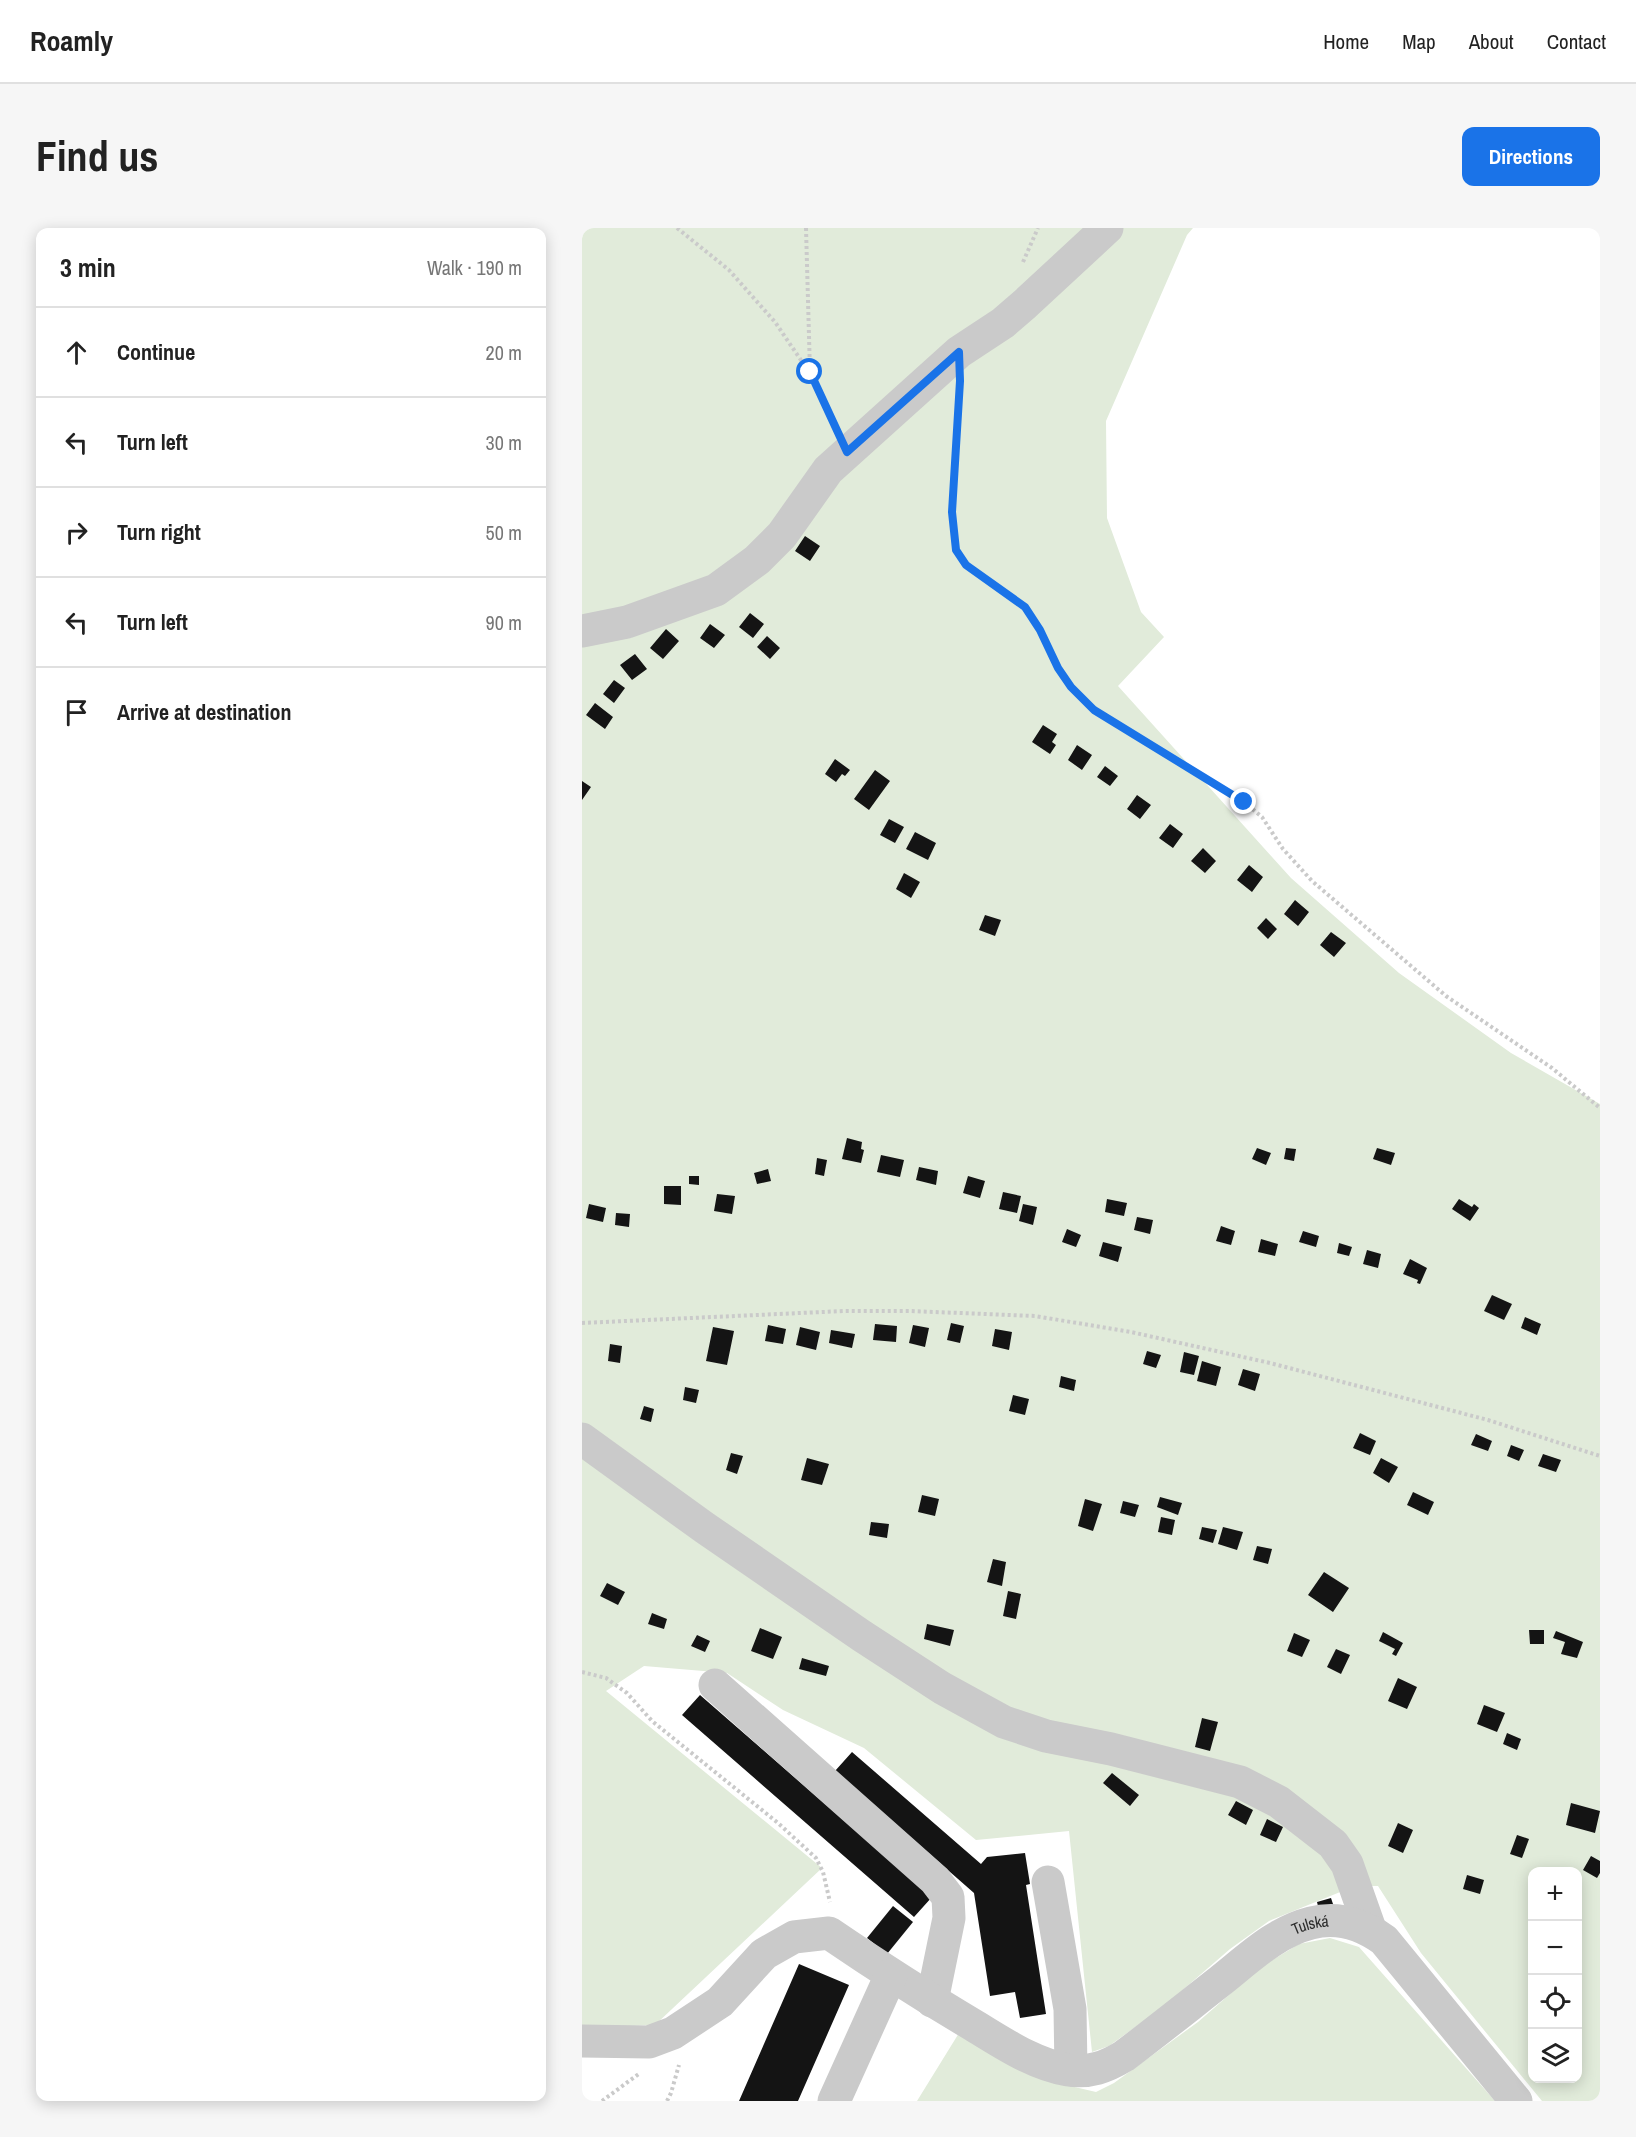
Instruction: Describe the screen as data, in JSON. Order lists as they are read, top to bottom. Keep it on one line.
{"streets":{"street":["Tulská"]},"page":{"header":"Roamly","nav":["Home","Map","About","Contact"],"buttons":"Directions","title":"Find us","heading":["3 min","Walk · 190 m"],"list":[["Continue","20 m"],["Turn left","30 m"],["Turn right","50 m"],["Turn left","90 m"],"Arrive at destination"],"map_buttons":["+","−"]}}
